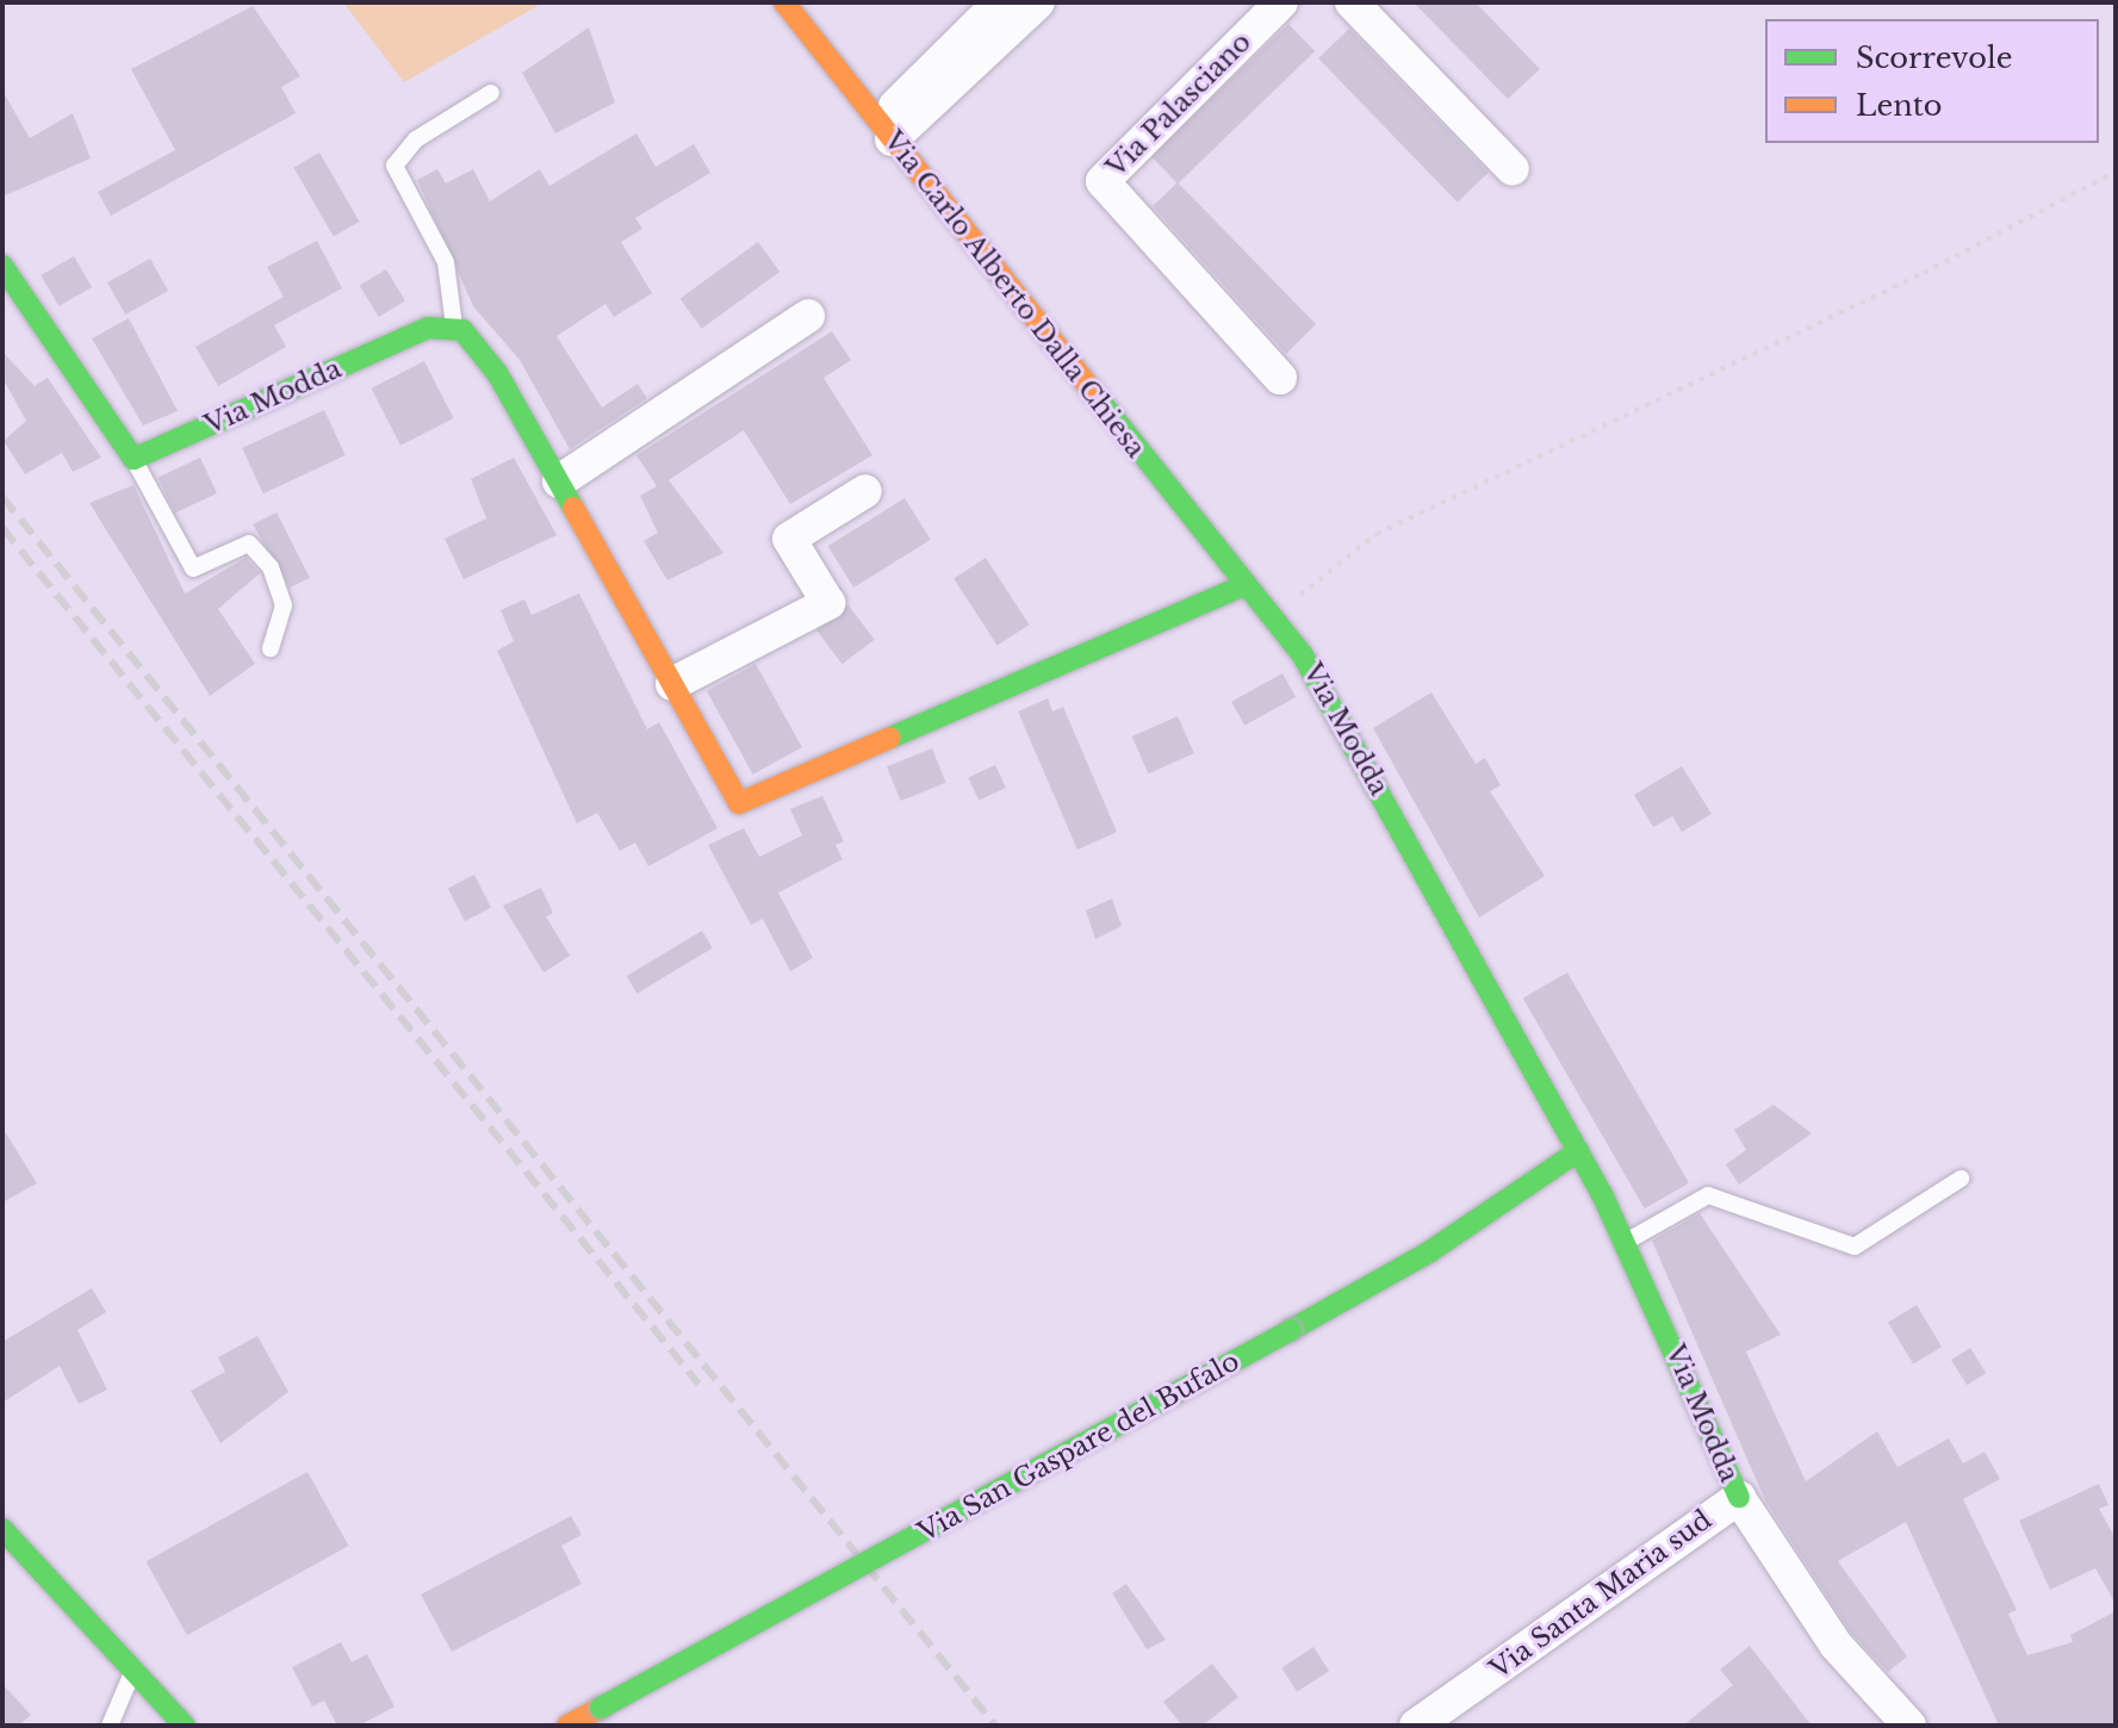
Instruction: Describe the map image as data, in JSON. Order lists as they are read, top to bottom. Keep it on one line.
{"streets":{"street":["Via Palasciano","Via Carlo Alberto Dalla Chiesa","Via Modda","Via San Gaspare del Bufalo","Via Santa Maria sud"]},"crossings":[["Via Carlo Alberto Dalla Chiesa","Via Modda"],["Via Modda","Via San Gaspare del Bufalo"],["Via Modda","Via Santa Maria sud"]],"legend":["Scorrevole","Lento"]}
